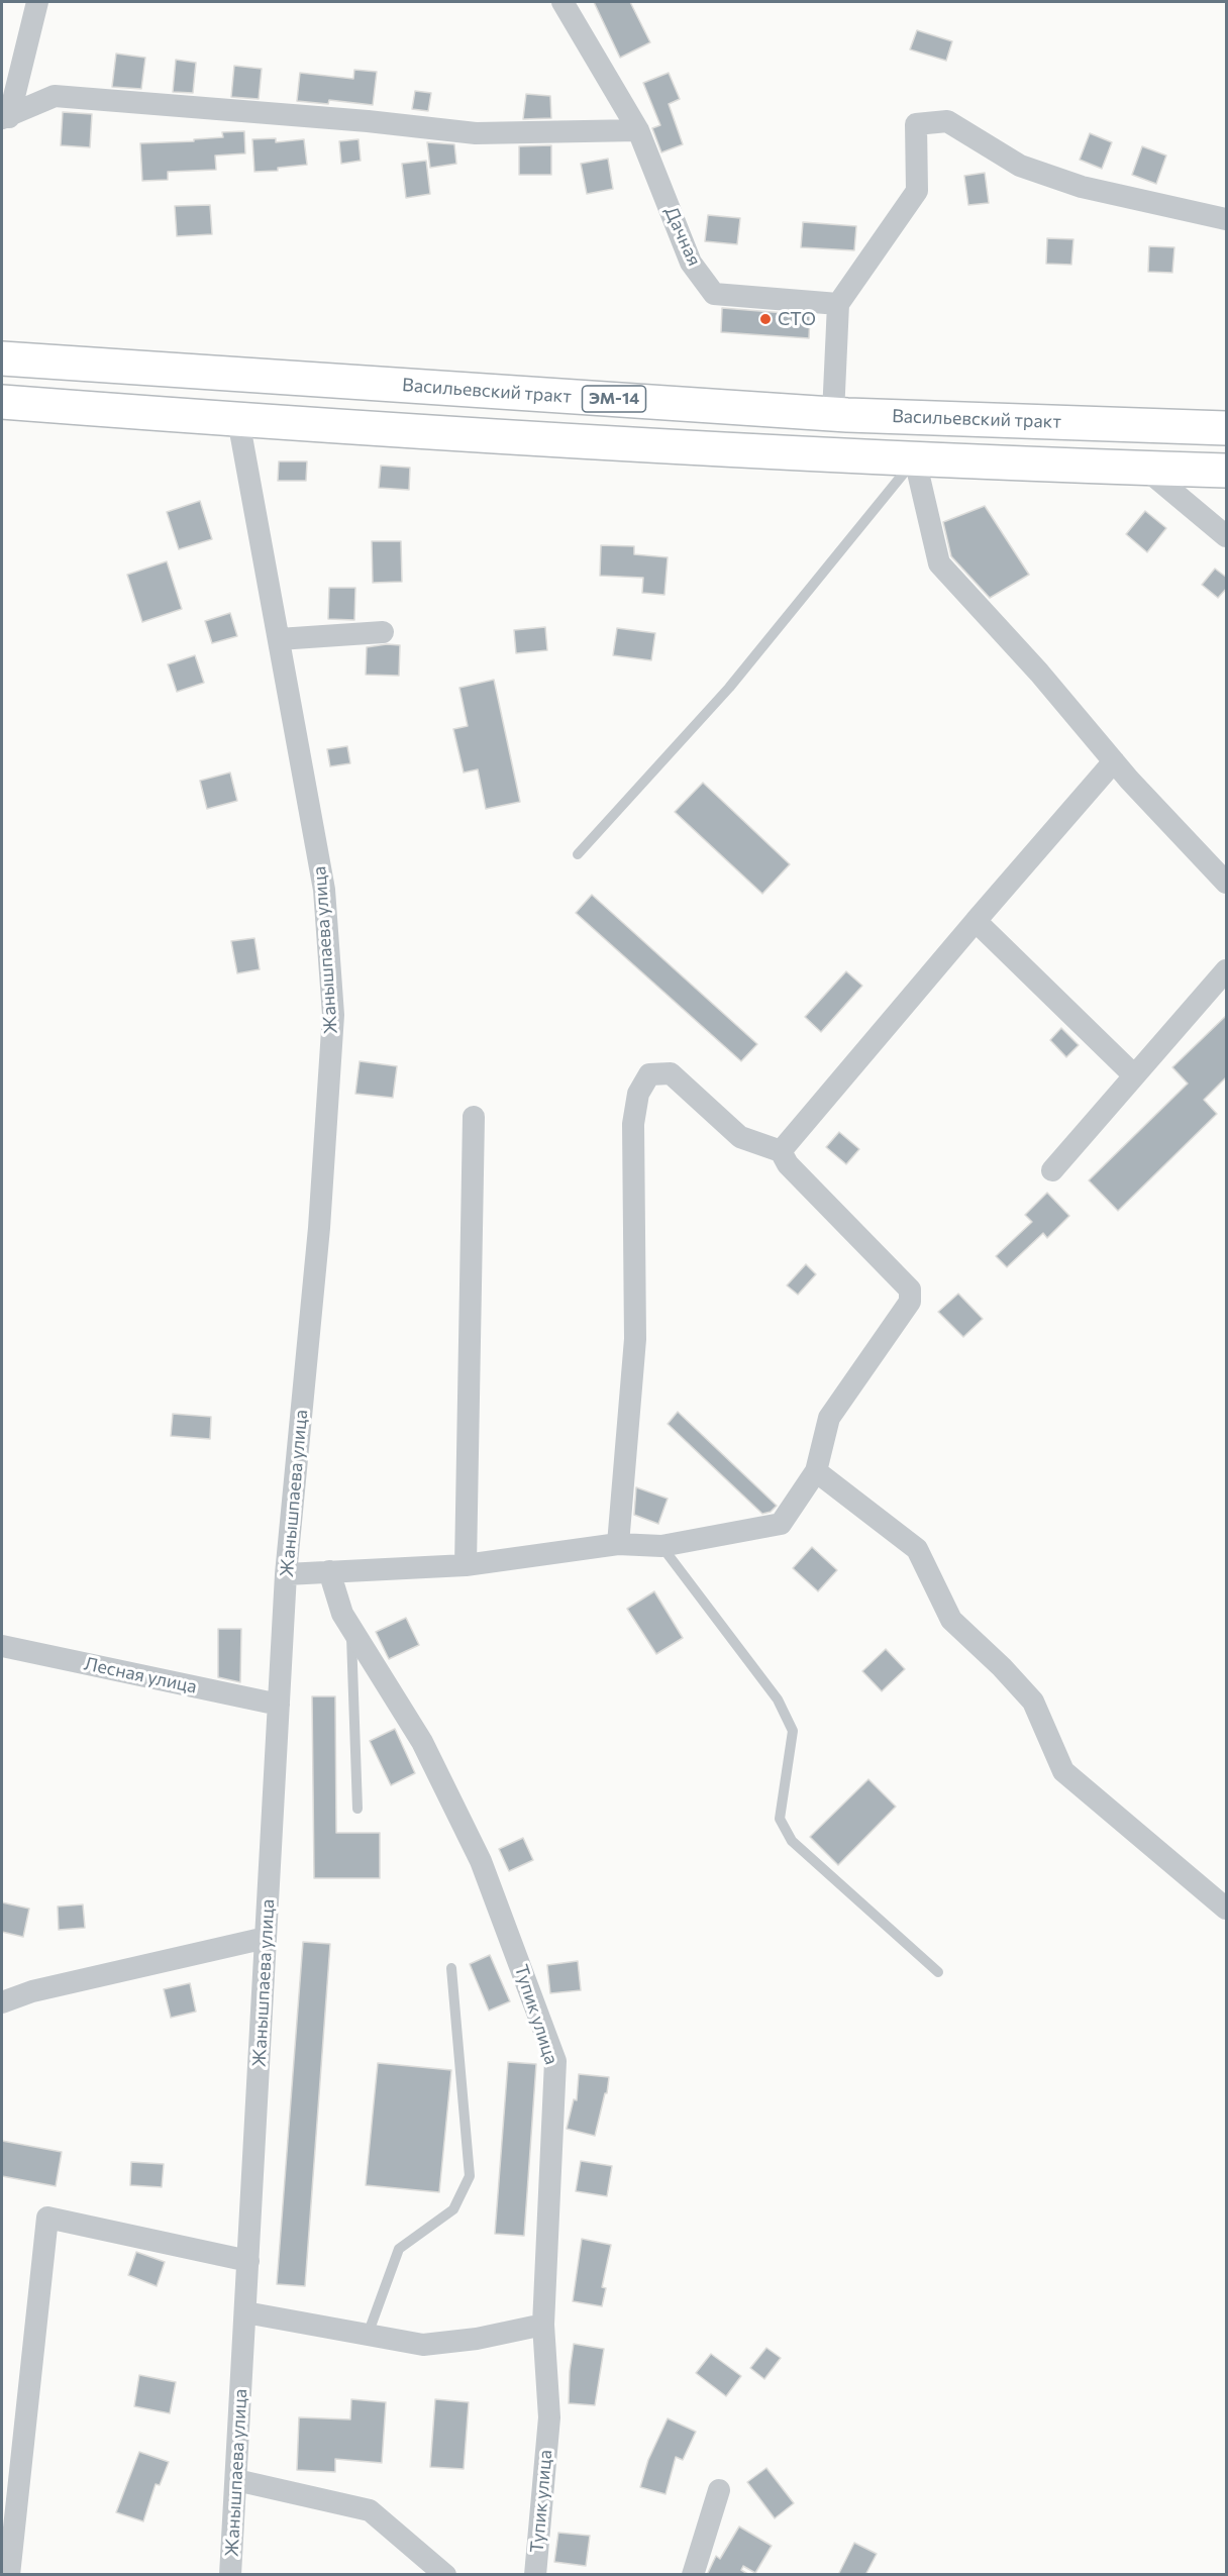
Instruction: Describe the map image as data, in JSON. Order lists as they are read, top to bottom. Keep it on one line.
{"streets":{"main road":["Васильевский тракт","ЭМ-14"],"street":["Дачная","Жанышпаева улица","Лесная улица","Тупик улица"]},"crossings":[["Жанышпаева улица","Лесная улица"]],"places":["СТО"]}
